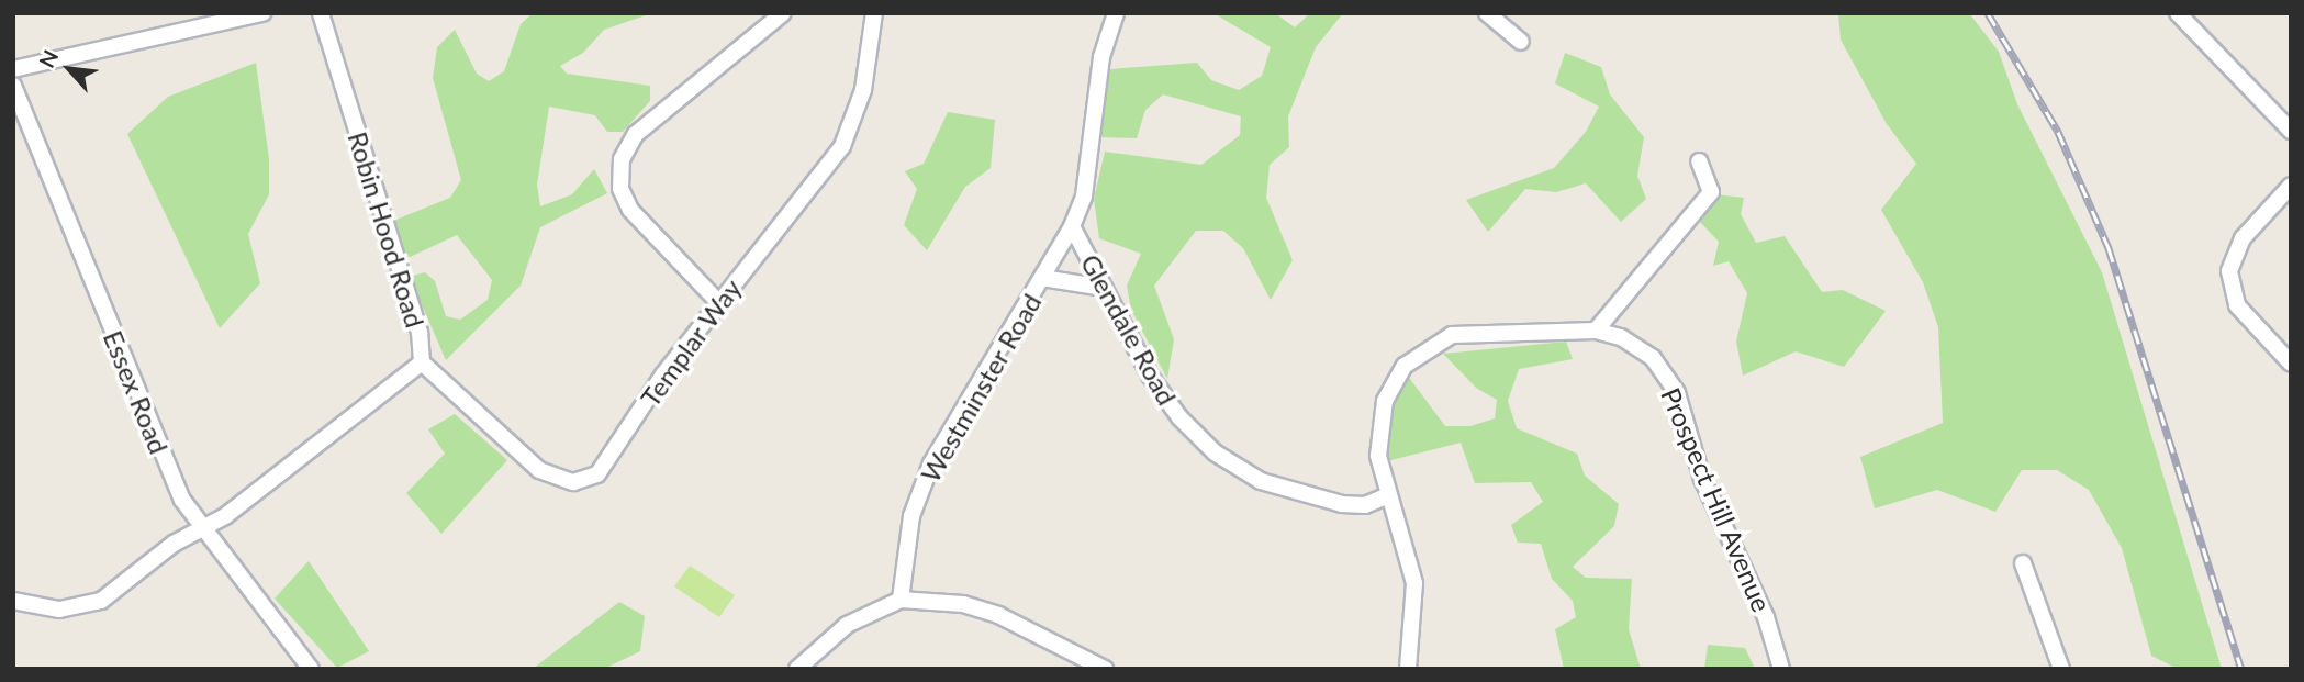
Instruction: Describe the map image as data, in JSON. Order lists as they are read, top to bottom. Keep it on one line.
{"streets":{"street":["Robin Hood Road","Glendale Road","Templar Way","Westminster Road","Essex Road","Prospect Hill Avenue"]},"crossings":[["Robin Hood Road","Templar Way"],["Robin Hood Road","Essex Road"],["Glendale Road","Westminster Road"],["Glendale Road","Prospect Hill Avenue"]],"north":"top left"}
